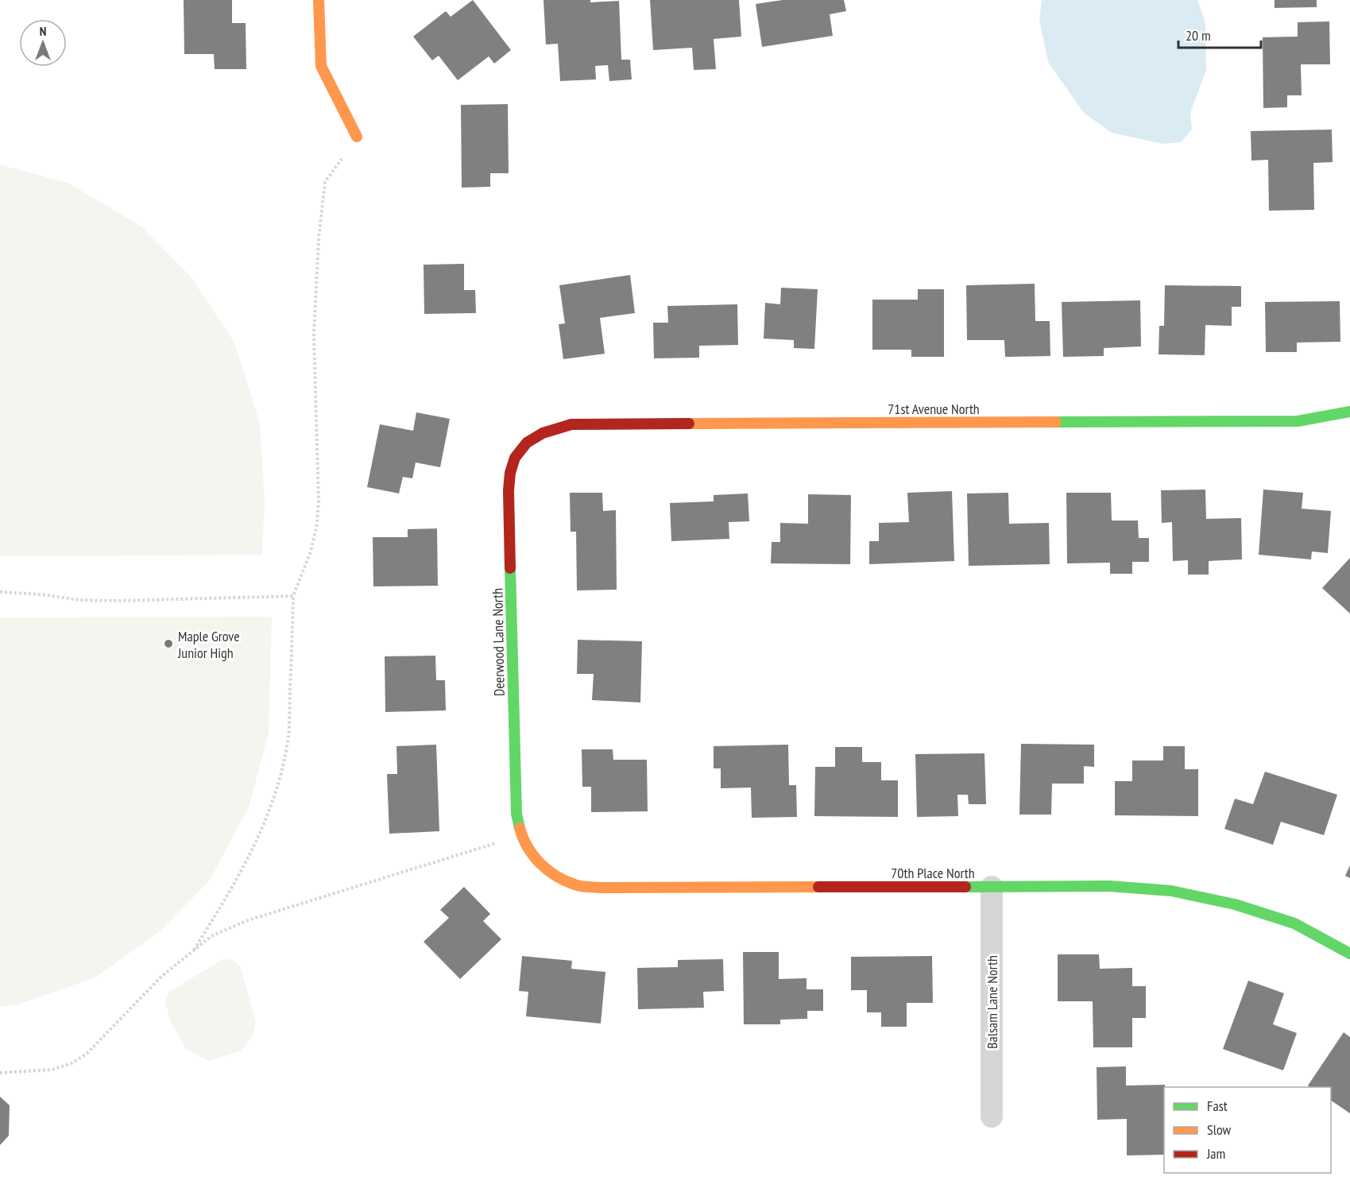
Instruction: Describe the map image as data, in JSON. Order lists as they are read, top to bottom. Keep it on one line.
{"streets":{"street":["71st Avenue North","Deerwood Lane North","70th Place North","Balsam Lane North"]},"crossings":[["71st Avenue North","Deerwood Lane North"],["Deerwood Lane North","70th Place North"],["70th Place North","Balsam Lane North"]],"places":["Maple Grove Junior High"],"legend":["Fast","Slow","Jam"],"scale_bar":"20 m","north":"top"}
